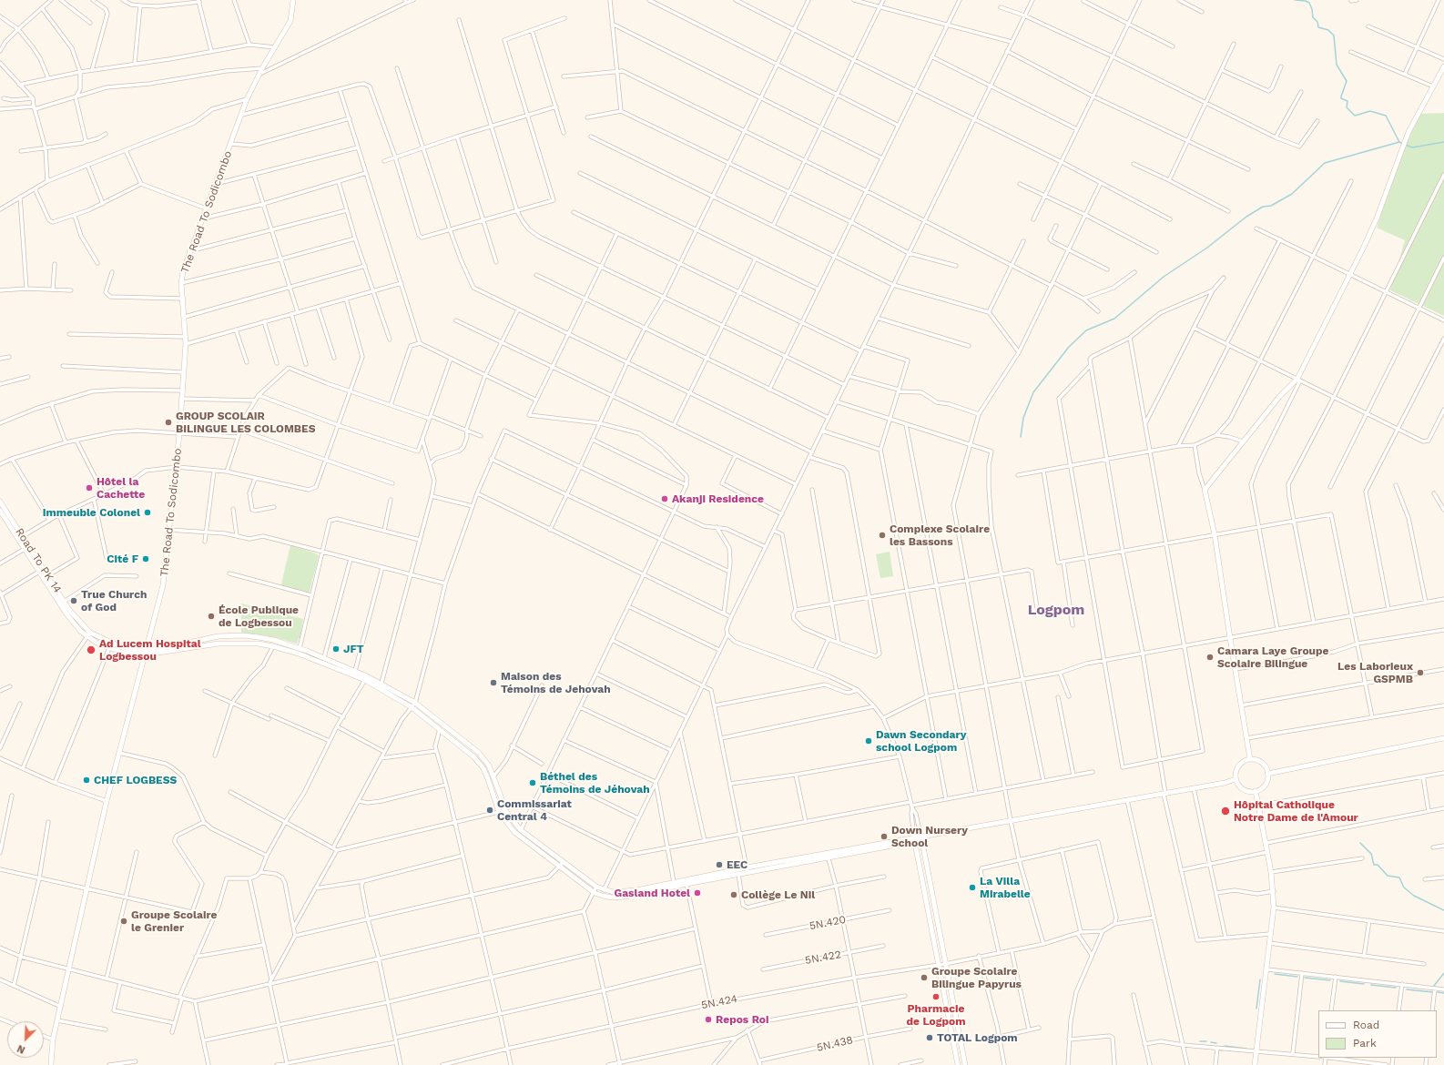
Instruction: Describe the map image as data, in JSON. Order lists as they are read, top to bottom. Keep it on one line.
{"streets":{"main road":["The Road To Sodicombo","Road To PK 14"],"street":["5N.420","5N.422","5N.424","5N.438"]},"districts":["Logpom"],"places":["GROUP SCOLAIR BILINGUE LES COLOMBES","Hôtel la Cachette","Akanji Residence","Immeuble Colonel","Complexe Scolaire les Bassons","Cité F","True Church of God","École Publique de Logbessou","JFT","Ad Lucem Hospital Logbessou","Camara Laye Groupe Scolaire Bilingue","Les Laborieux GSPMB","Maison des Témoins de Jehovah","Dawn Secondary school Logpom","CHEF LOGBESS","Béthel des Témoins de Jéhovah","Commissariat Central 4","Hôpital Catholique Notre Dame de l'Amour","Down Nursery School","EEC","La Villa Mirabelle","Gasland Hotel","Collège Le Nil","Groupe Scolaire le Grenier","Groupe Scolaire Bilingue Papyrus","Pharmacie de Logpom","Repos Roi","TOTAL Logpom"],"legend":["Road","Park"],"north":"bottom left"}
